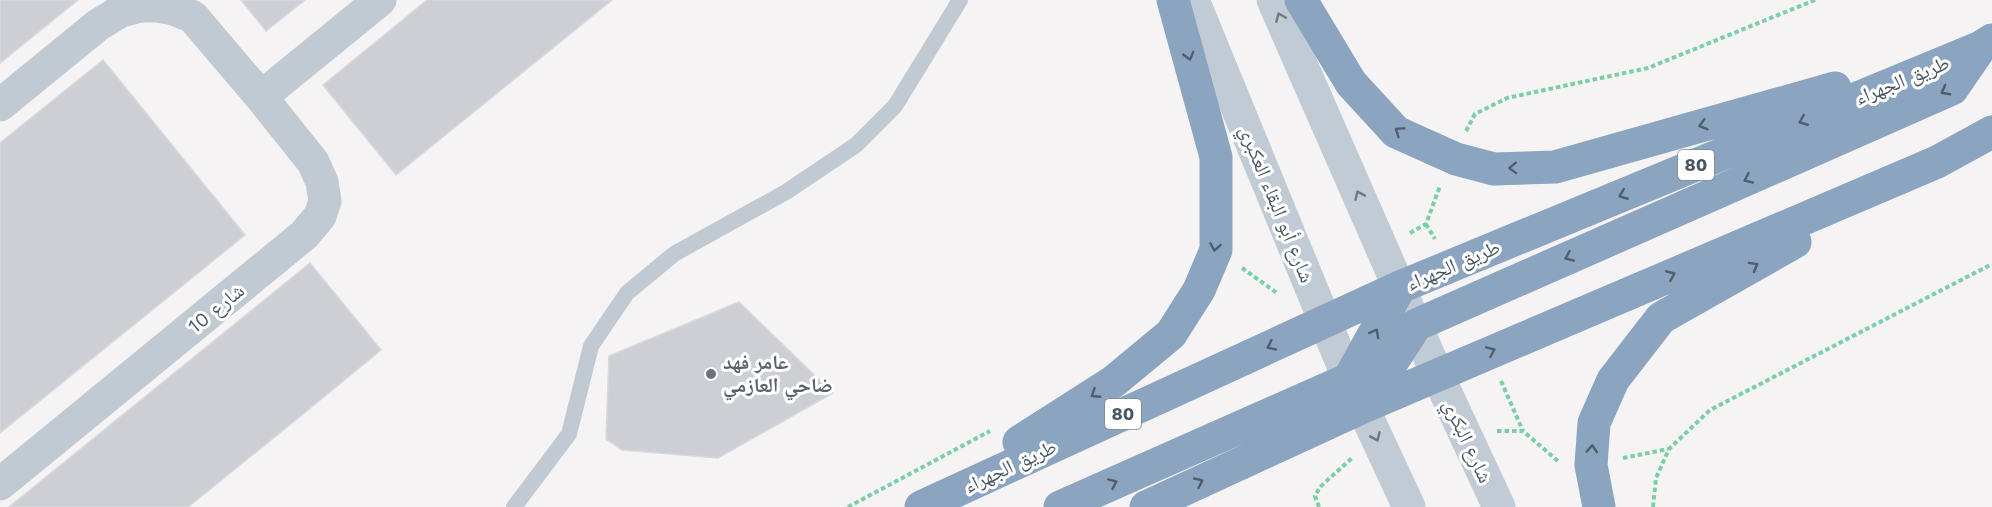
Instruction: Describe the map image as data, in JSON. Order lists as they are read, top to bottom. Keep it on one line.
{"streets":{"highway":["طريق الجهراء","80"],"main road":["شارع أبو البقاء العكبري","شارع البكري"],"street":["شارع 10"]},"crossings":[["طريق الجهراء","شارع أبو البقاء العكبري"]],"places":["عامر فهد ضاحي العازمي"]}
